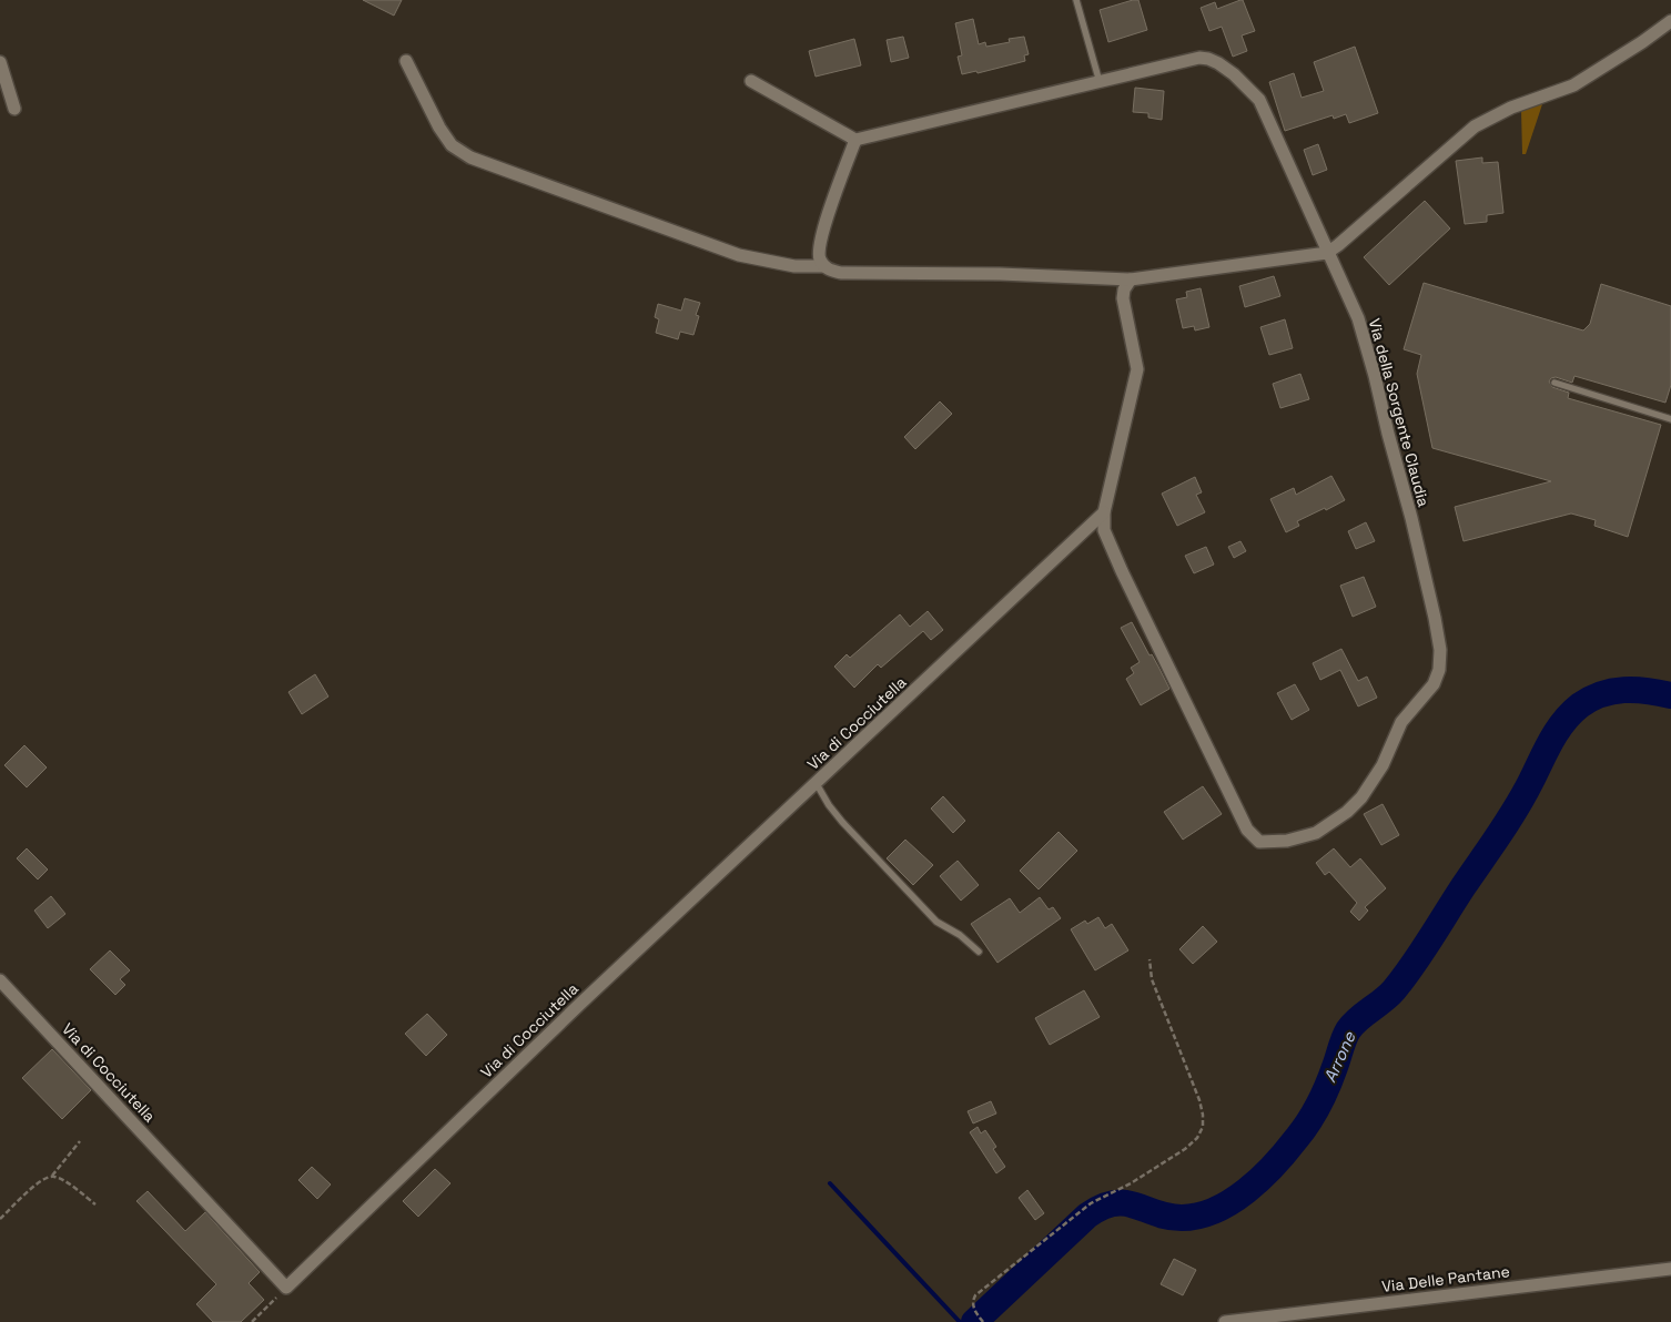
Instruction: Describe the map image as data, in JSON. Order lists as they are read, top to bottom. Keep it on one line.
{"streets":{"street":["Via della Sorgente Claudia","Via di Cocciutella","Via Delle Pantane"]},"crossings":[["Via della Sorgente Claudia","Via di Cocciutella"]],"water":["Arrone"]}
